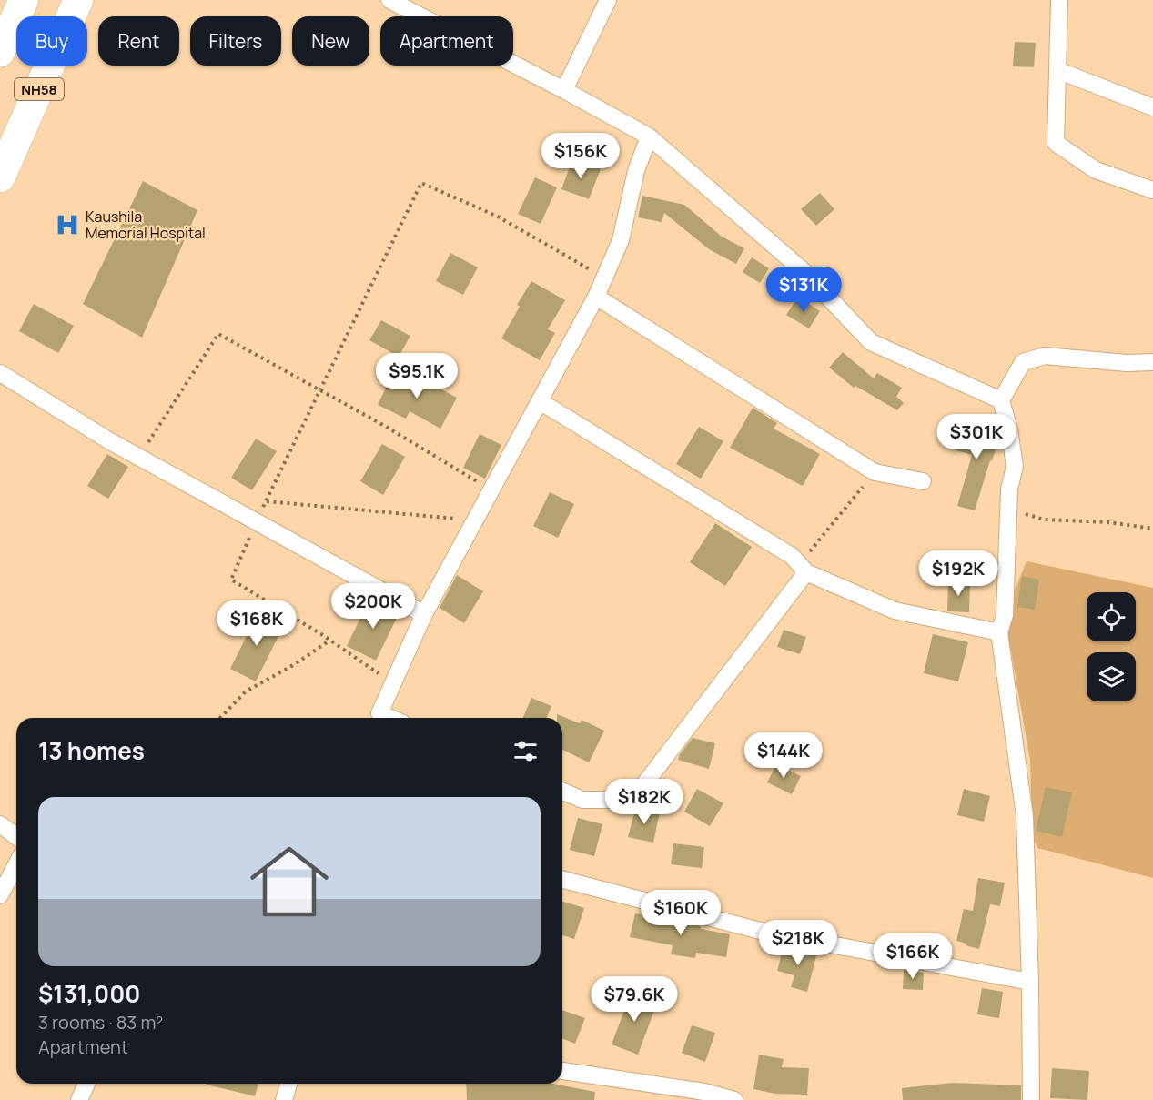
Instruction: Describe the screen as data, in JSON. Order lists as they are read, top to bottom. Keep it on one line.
{"streets":{"highway":["NH58"]},"places":{"hospital":["Kaushila Memorial Hospital"]},"page":{"chip":["Buy","Rent","Filters","New","Apartment"],"price":["$156K","$131K","$95.1K","$301K","$192K","$200K","$168K","$144K","$182K","$160K","$218K","$166K","$79.6K"],"heading":"13 homes","list":[{"name":"$131,000","note":"3 rooms · 83 m² · Apartment"}]}}
